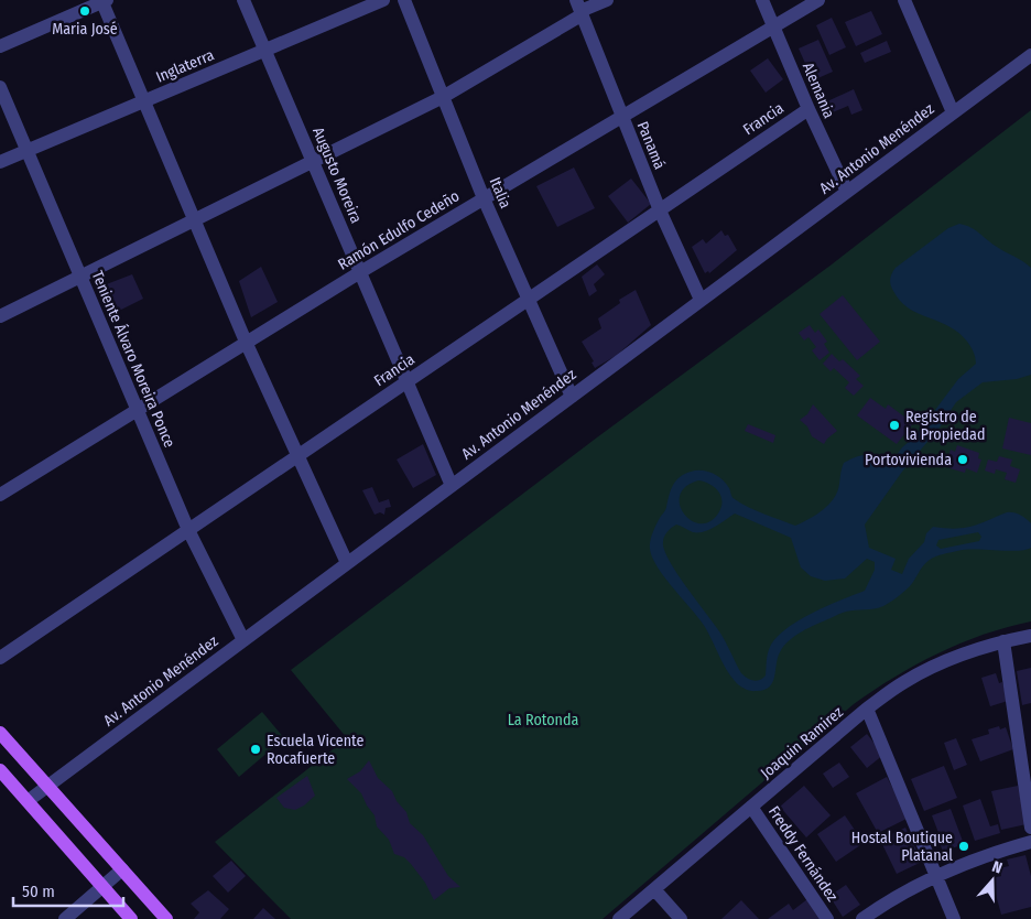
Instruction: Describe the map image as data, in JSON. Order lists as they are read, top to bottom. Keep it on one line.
{"streets":{"street":["Inglaterra","Alemania","Francia","Panamá","Av. Antonio Menéndez","Augusto Moreira","Italia","Ramón Edulfo Cedeño","Teniente Álvaro Moreira Ponce","Joaquin Ramirez","Freddy Fernández"]},"crossings":[["Inglaterra","Augusto Moreira"],["Inglaterra","Teniente Álvaro Moreira Ponce"],["Alemania","Francia"],["Alemania","Av. Antonio Menéndez"],["Alemania","Ramón Edulfo Cedeño"],["Francia","Panamá"],["Francia","Augusto Moreira"],["Francia","Italia"],["Francia","Teniente Álvaro Moreira Ponce"],["Panamá","Av. Antonio Menéndez"],["Panamá","Ramón Edulfo Cedeño"],["Av. Antonio Menéndez","Augusto Moreira"],["Av. Antonio Menéndez","Italia"],["Av. Antonio Menéndez","Teniente Álvaro Moreira Ponce"],["Augusto Moreira","Ramón Edulfo Cedeño"],["Italia","Ramón Edulfo Cedeño"],["Ramón Edulfo Cedeño","Teniente Álvaro Moreira Ponce"],["Joaquin Ramirez","Freddy Fernández"]],"parks":["La Rotonda"],"places":["Maria José","Registro de la Propiedad","Portovivienda","Escuela Vicente Rocafuerte","Hostal Boutique Platanal"],"scale_bar":"50 m","north":"top"}
